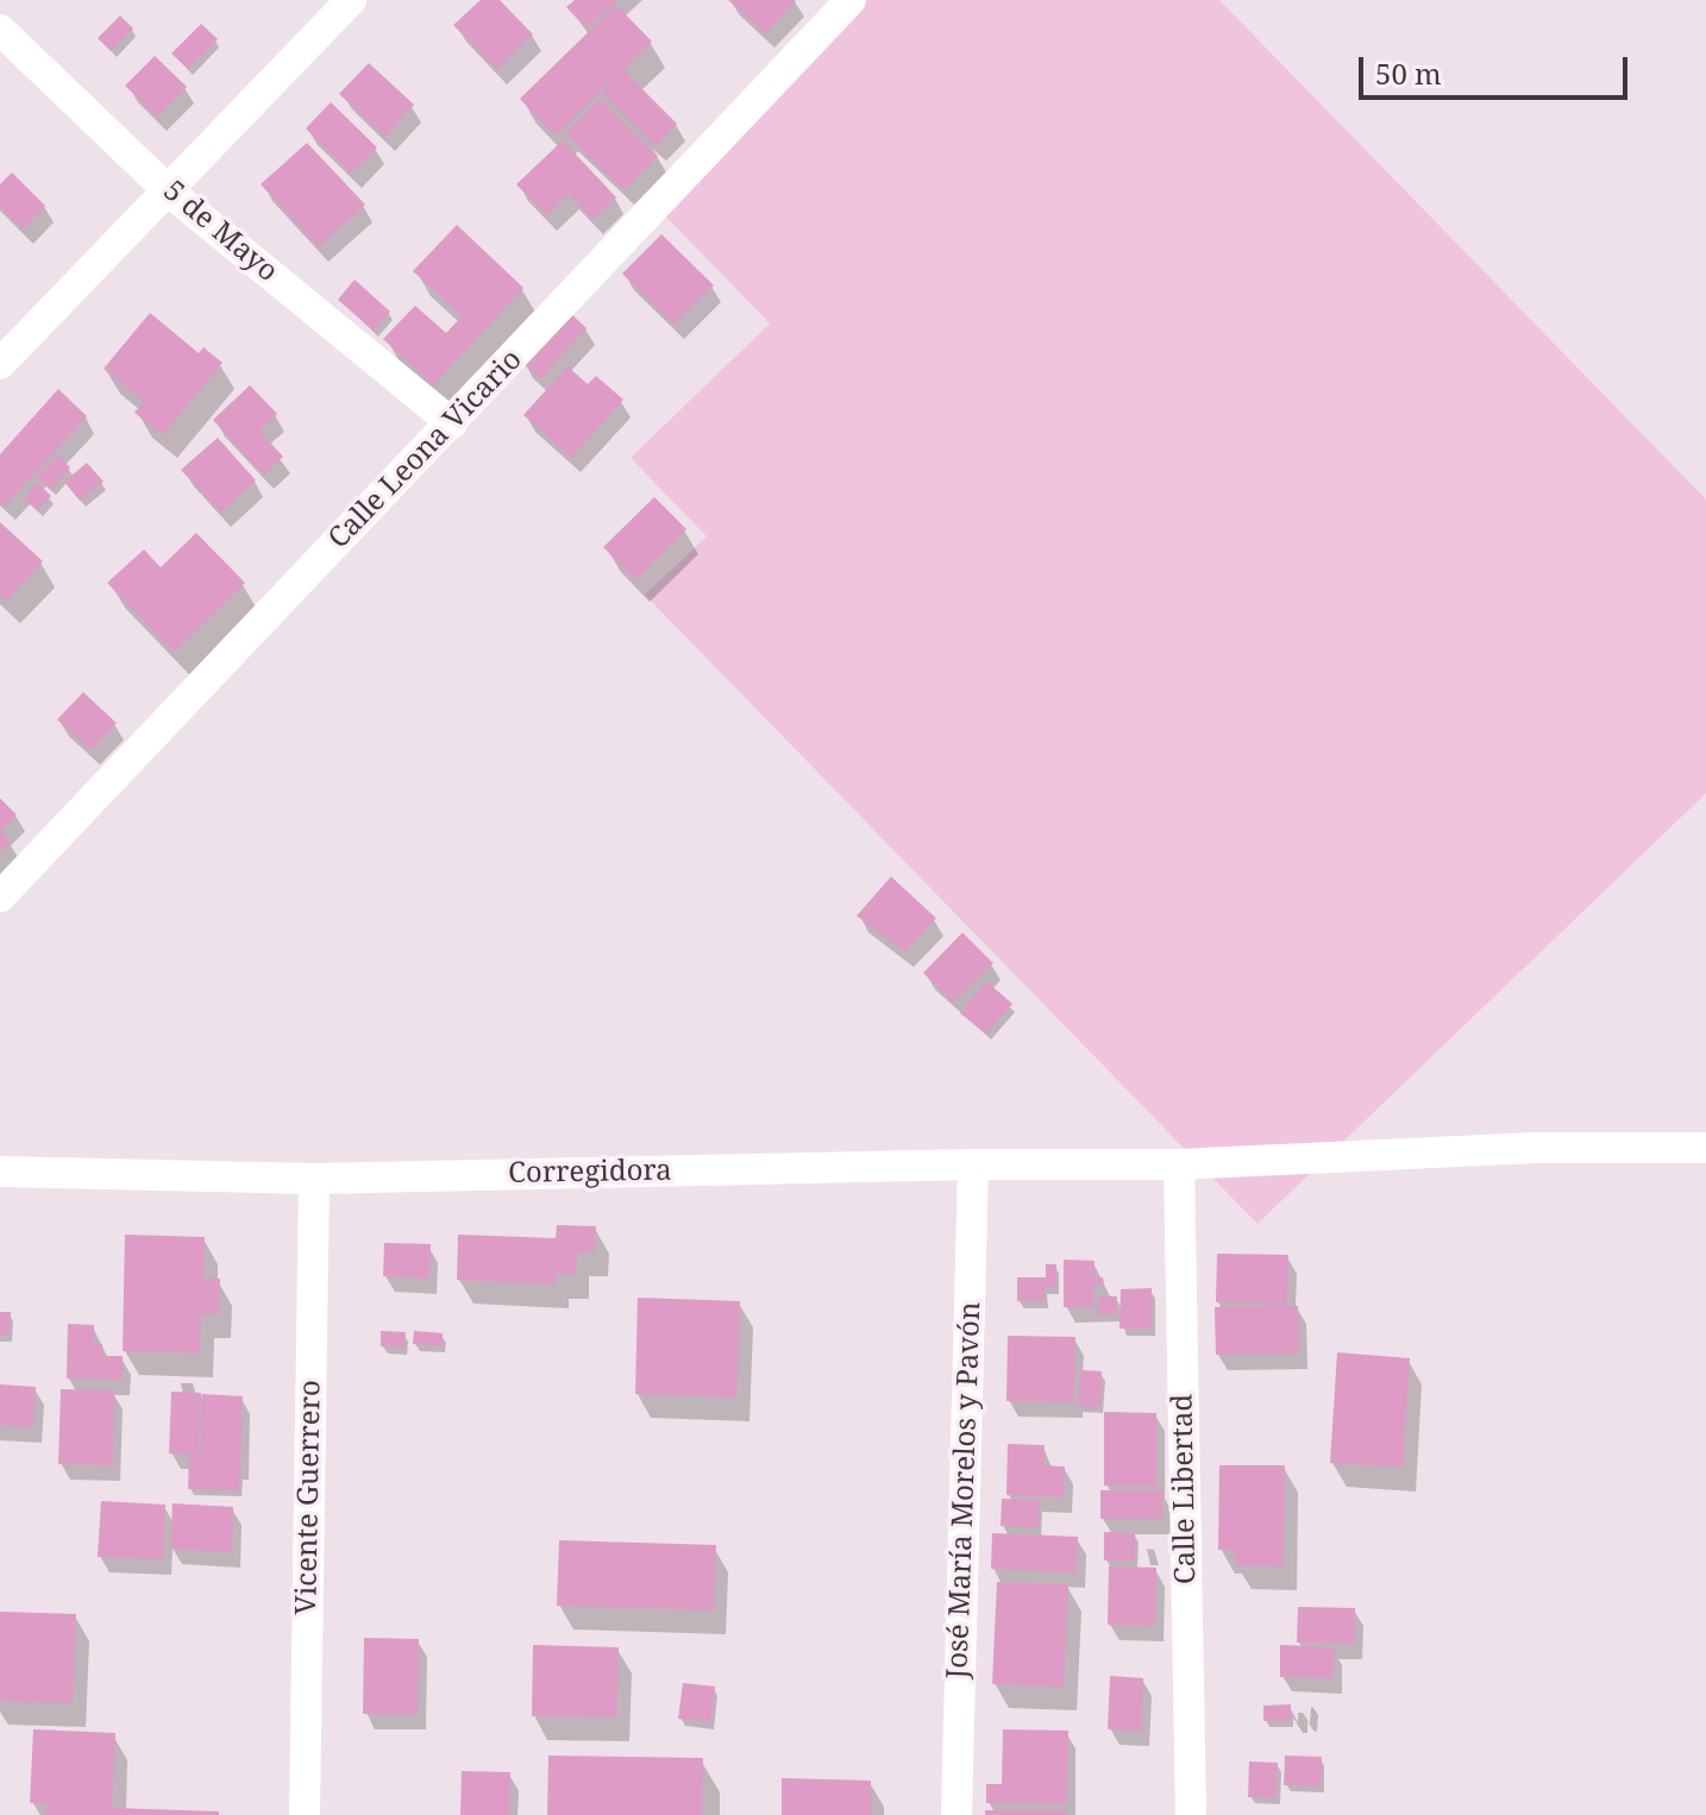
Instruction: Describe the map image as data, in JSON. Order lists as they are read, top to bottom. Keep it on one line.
{"streets":{"street":["5 de Mayo","Calle Leona Vicario","Corregidora","Calle Libertad","José María Morelos y Pavón","Vicente Guerrero"]},"crossings":[["5 de Mayo","Calle Leona Vicario"],["Corregidora","Calle Libertad"],["Corregidora","José María Morelos y Pavón"],["Corregidora","Vicente Guerrero"]],"scale_bar":"50 m"}
